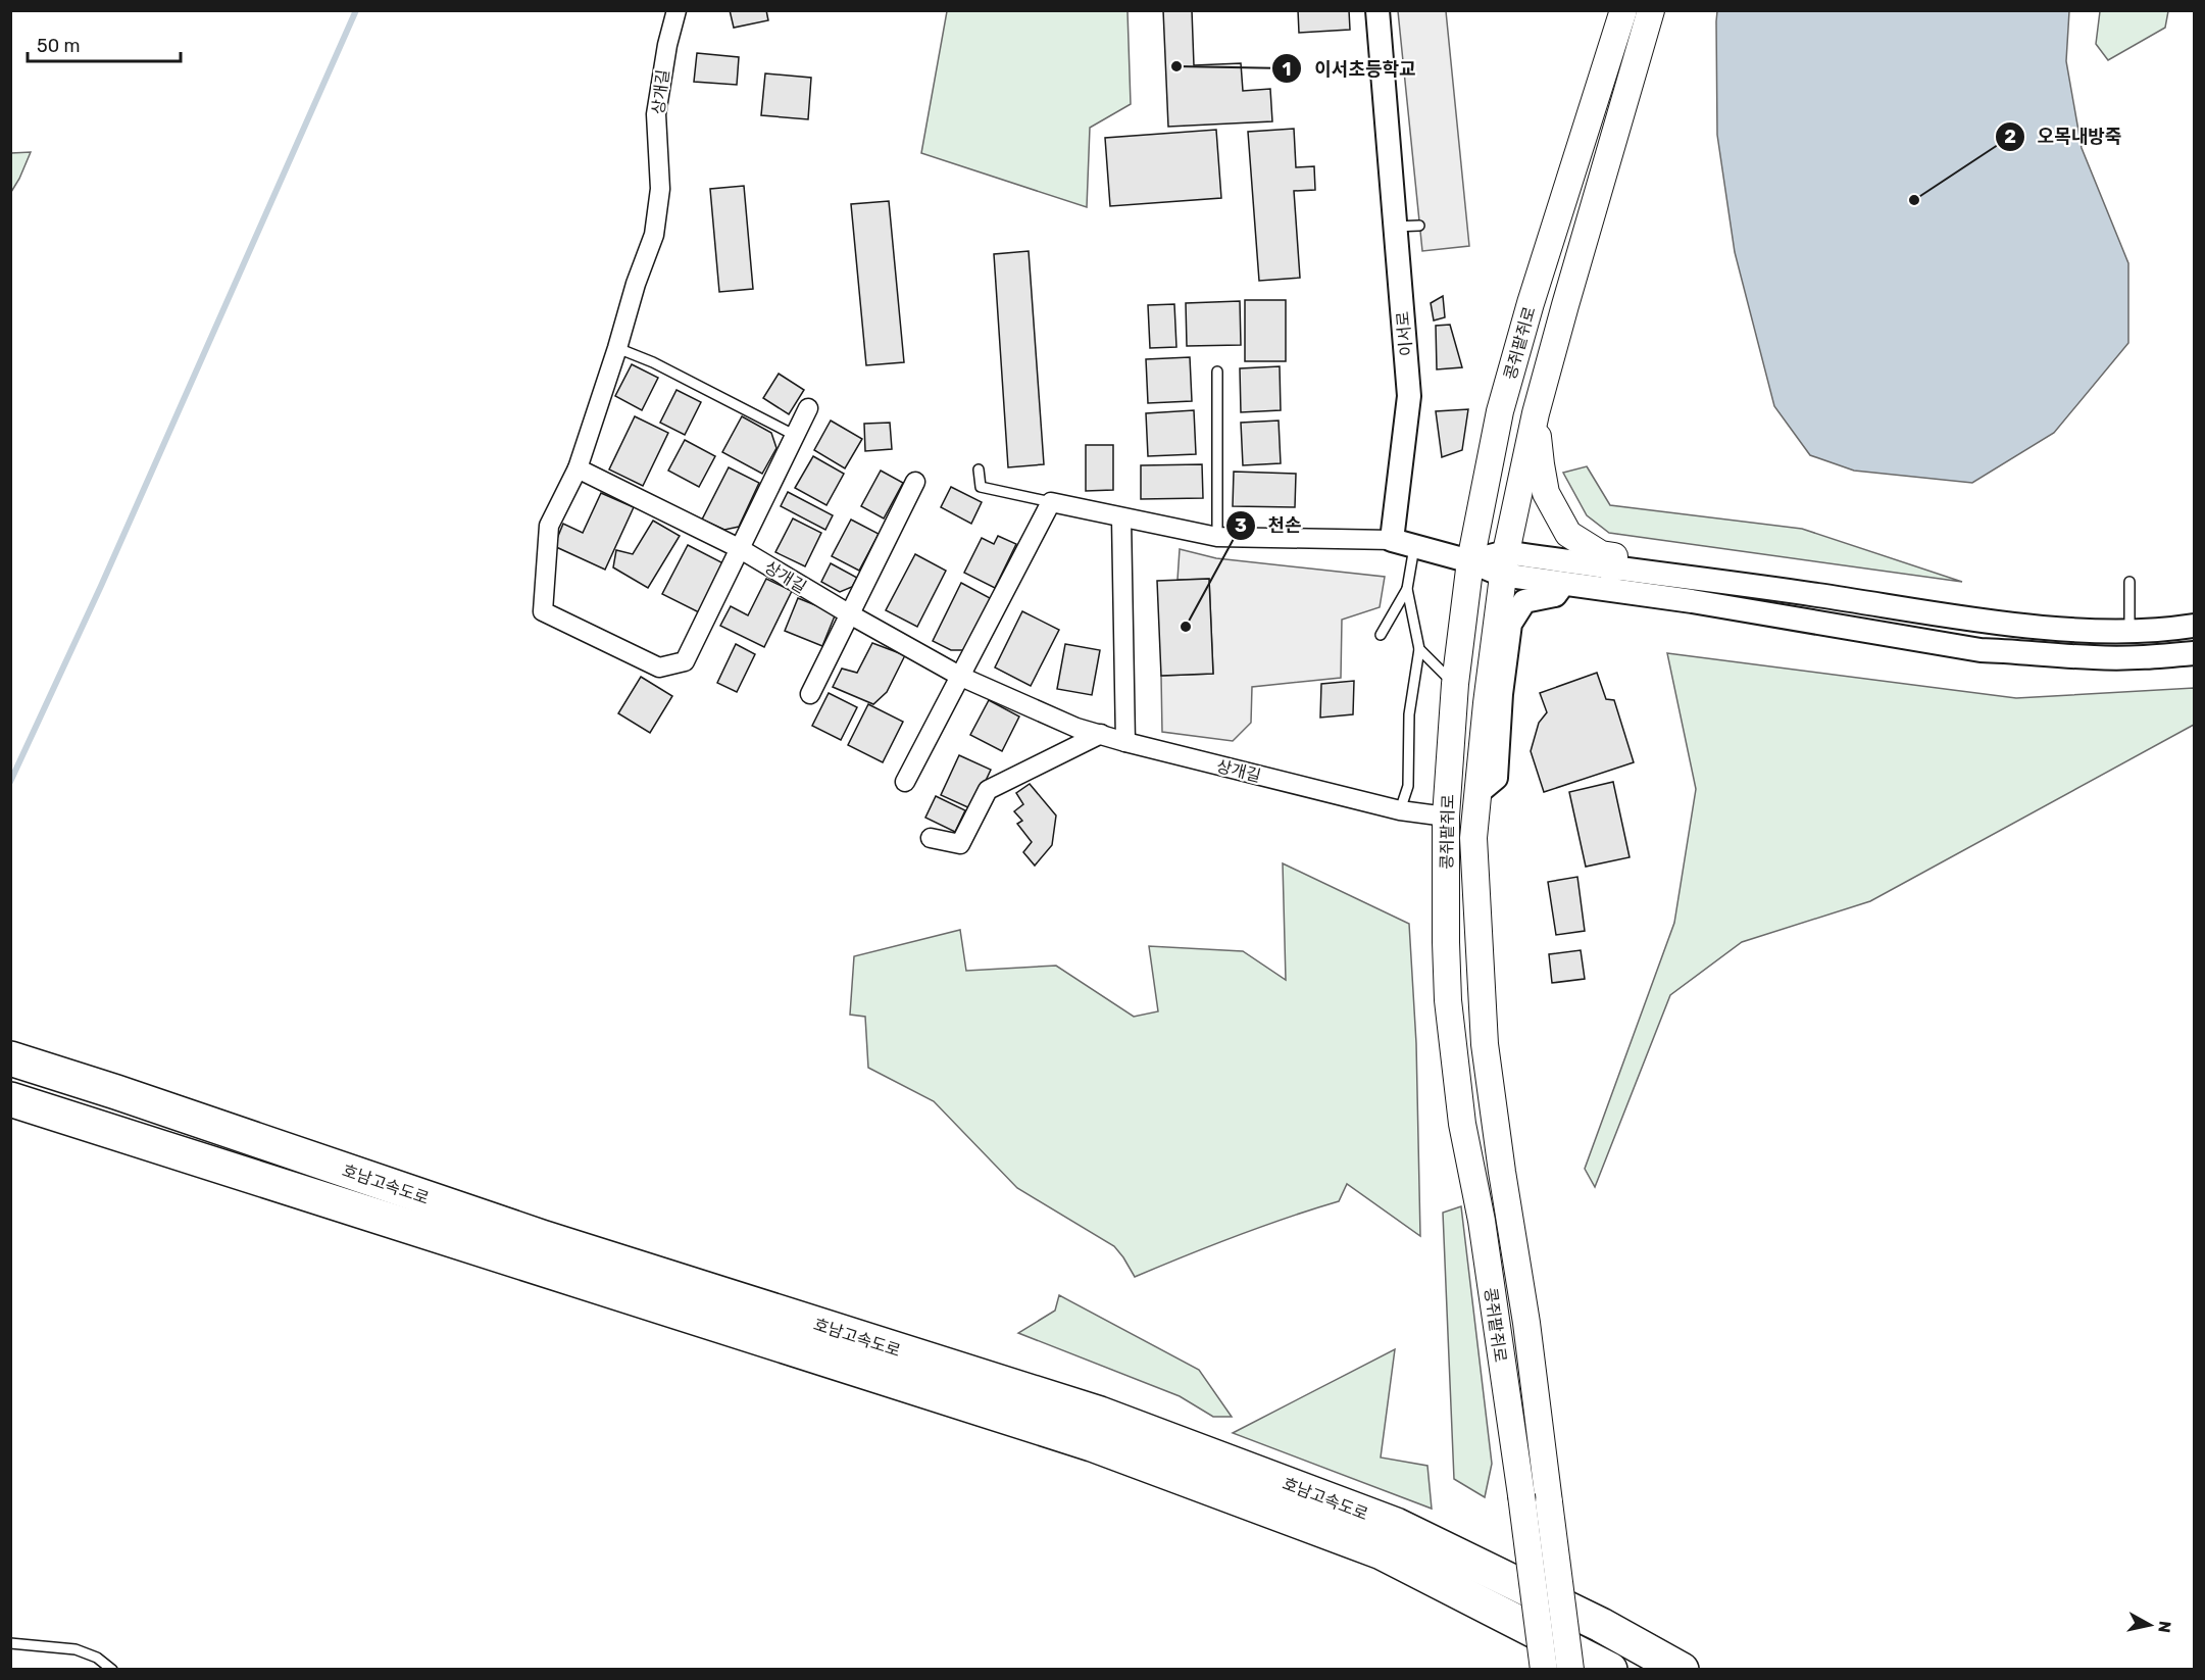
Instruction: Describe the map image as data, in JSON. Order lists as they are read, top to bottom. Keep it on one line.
{"streets":{"highway":["호남고속도로"],"main road":["콩쥐팥쥐로"],"street":["상개길","이서로"]},"crossings":[["상개길","콩쥐팥쥐로"]],"places":["이서초등학교","오목내방죽","천손"],"scale_bar":"50 m","north":"right"}
